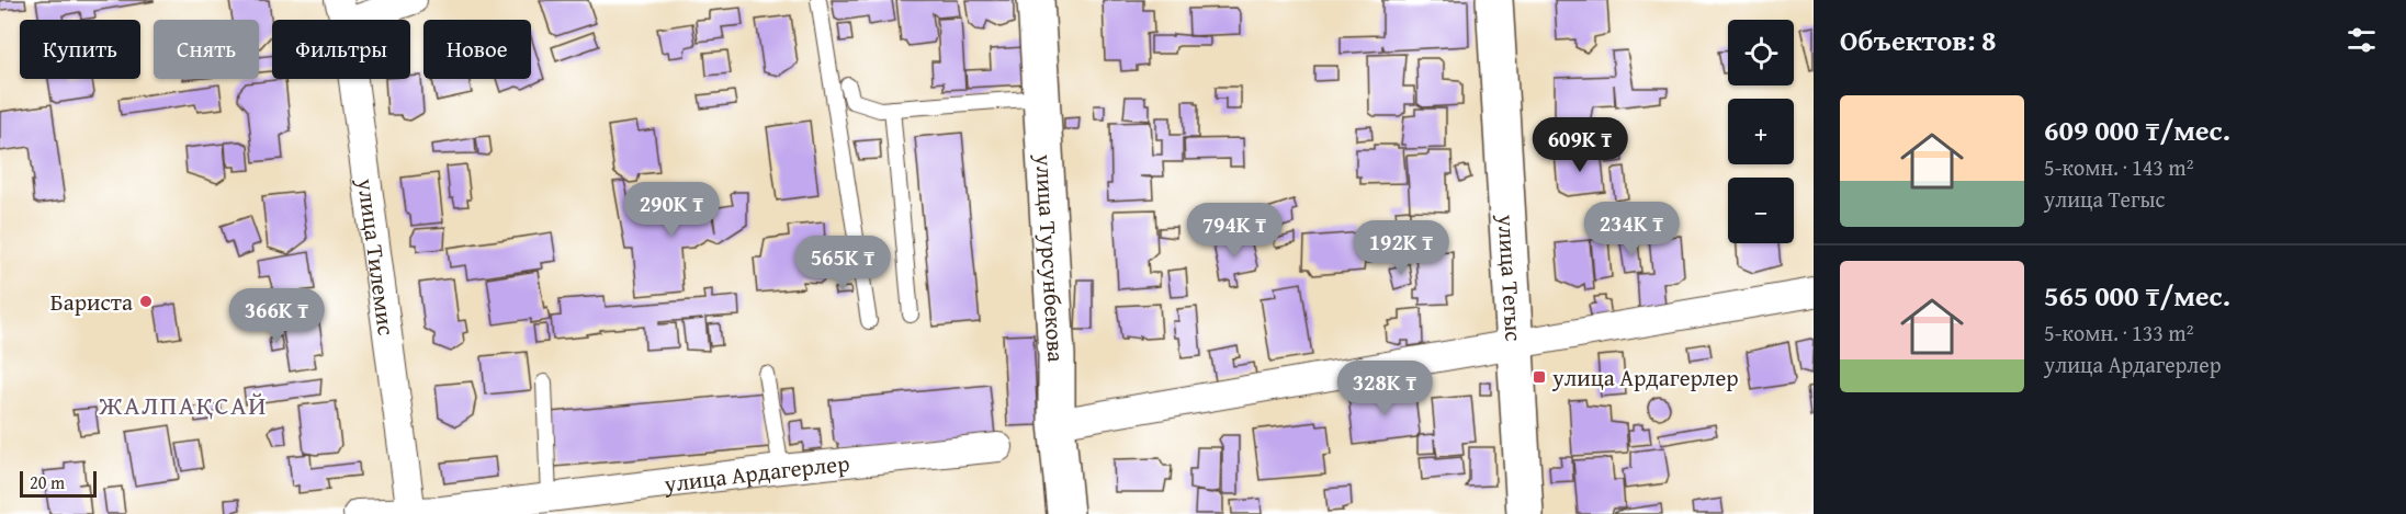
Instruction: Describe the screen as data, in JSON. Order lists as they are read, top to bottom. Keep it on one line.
{"streets":{"street":["улица Тилемис","улица Турсунбекова","улица Тегыс","улица Ардагерлер"]},"crossings":[["улица Тилемис","улица Ардагерлер"]],"districts":["ЖАЛПАҚСАЙ"],"places":{"other":["Бариста"],"transit":["улица Ардагерлер"]},"scale_bar":"20 m","page":{"heading":"Объектов: 8","map_buttons":["+","−"],"chip":["Купить","Снять","Фильтры","Новое"],"list":[{"name":"609 000 ₸/мес.","note":"5-комн. · 143 m² · улица Тегыс"},{"name":"565 000 ₸/мес.","note":"5-комн. · 133 m² · улица Ардагерлер"}],"price":["609K ₸","290K ₸","234K ₸","794K ₸","192K ₸","565K ₸","366K ₸","328K ₸"],"scale":"20 m"}}
